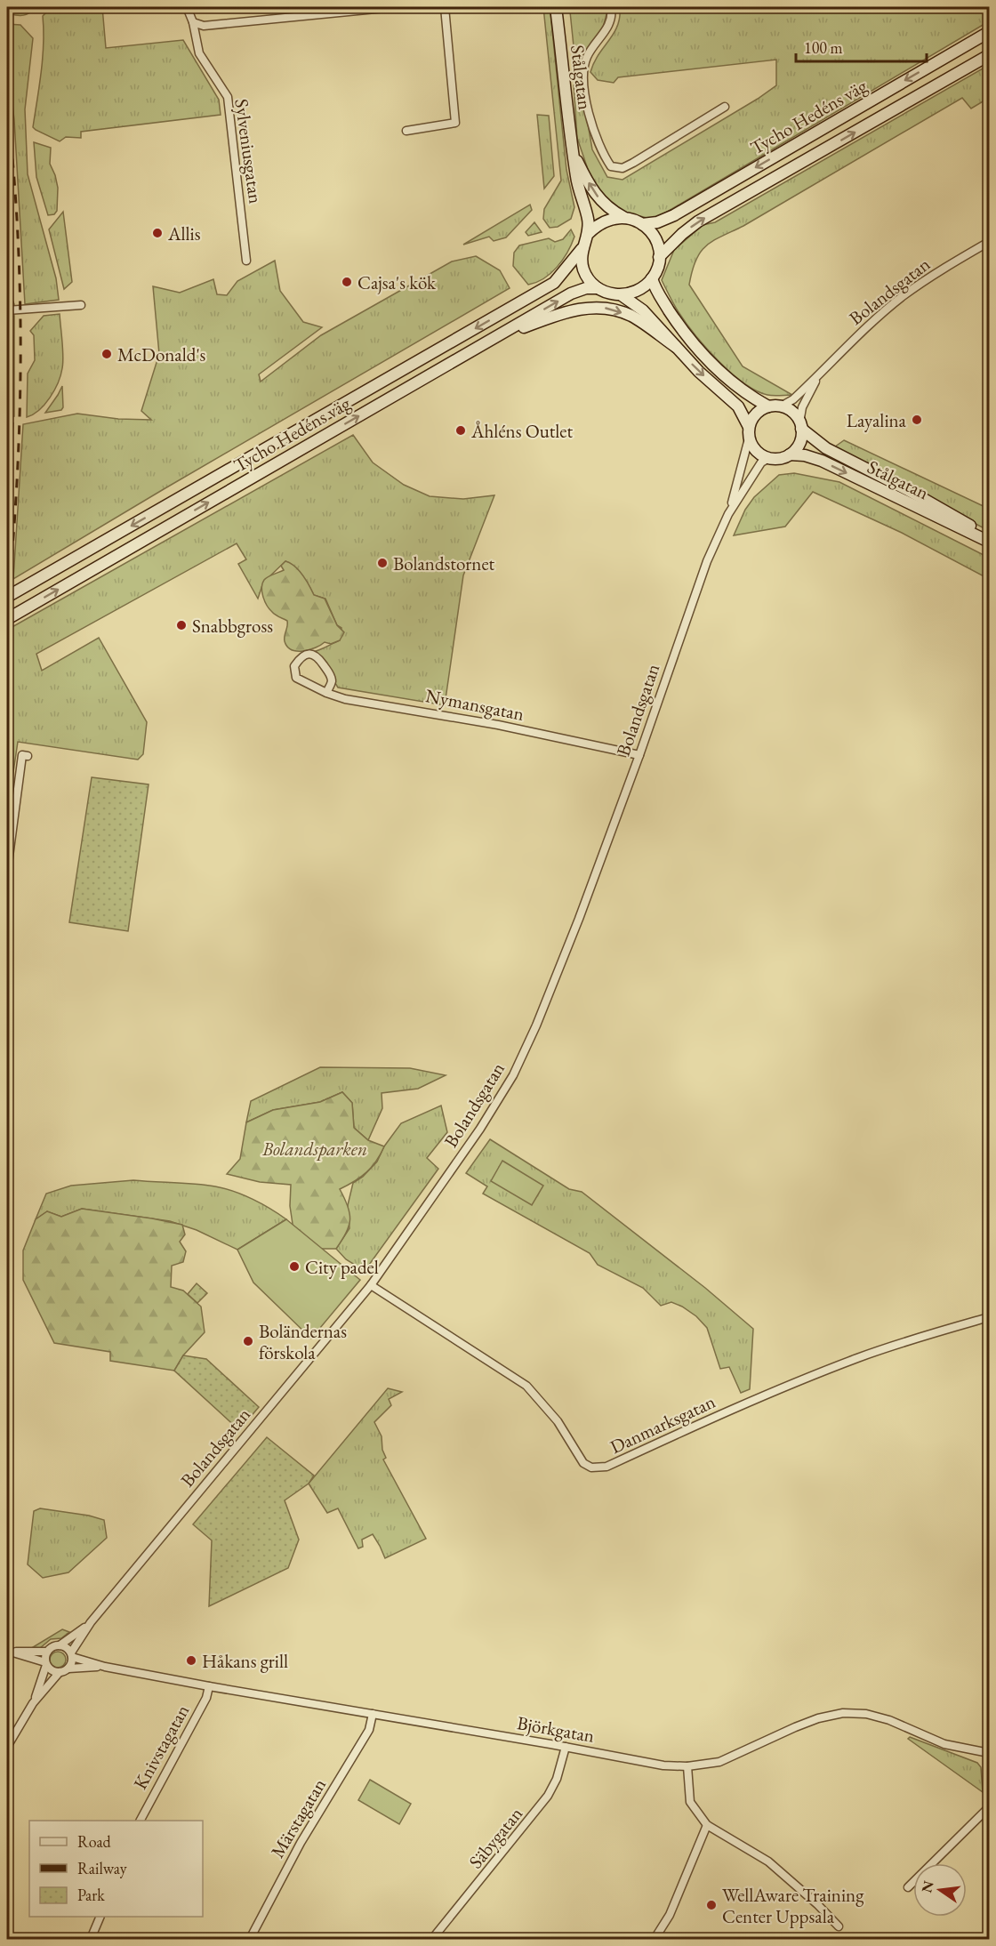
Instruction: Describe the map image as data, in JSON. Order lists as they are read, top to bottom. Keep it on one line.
{"streets":{"main road":["Stålgatan","Tycho Hedéns väg"],"street":["Sylveniusgatan","Bolandsgatan","Nymansgatan","Danmarksgatan","Björkgatan","Knivstagatan","Märstagatan","Säbygatan"]},"crossings":[["Stålgatan","Tycho Hedéns väg"],["Stålgatan","Bolandsgatan"],["Bolandsgatan","Nymansgatan"],["Bolandsgatan","Danmarksgatan"],["Bolandsgatan","Björkgatan"],["Björkgatan","Knivstagatan"],["Björkgatan","Märstagatan"],["Björkgatan","Säbygatan"]],"parks":["Bolandsparken"],"places":["Allis","Cajsa's kök","McDonald's","Layalina","Åhléns Outlet","Bolandstornet","Snabbgross","City padel","Boländernas förskola","Håkans grill","WellAware Training Center Uppsala"],"legend":["Road","Railway","Park"],"scale_bar":"100 m","north":"left"}
